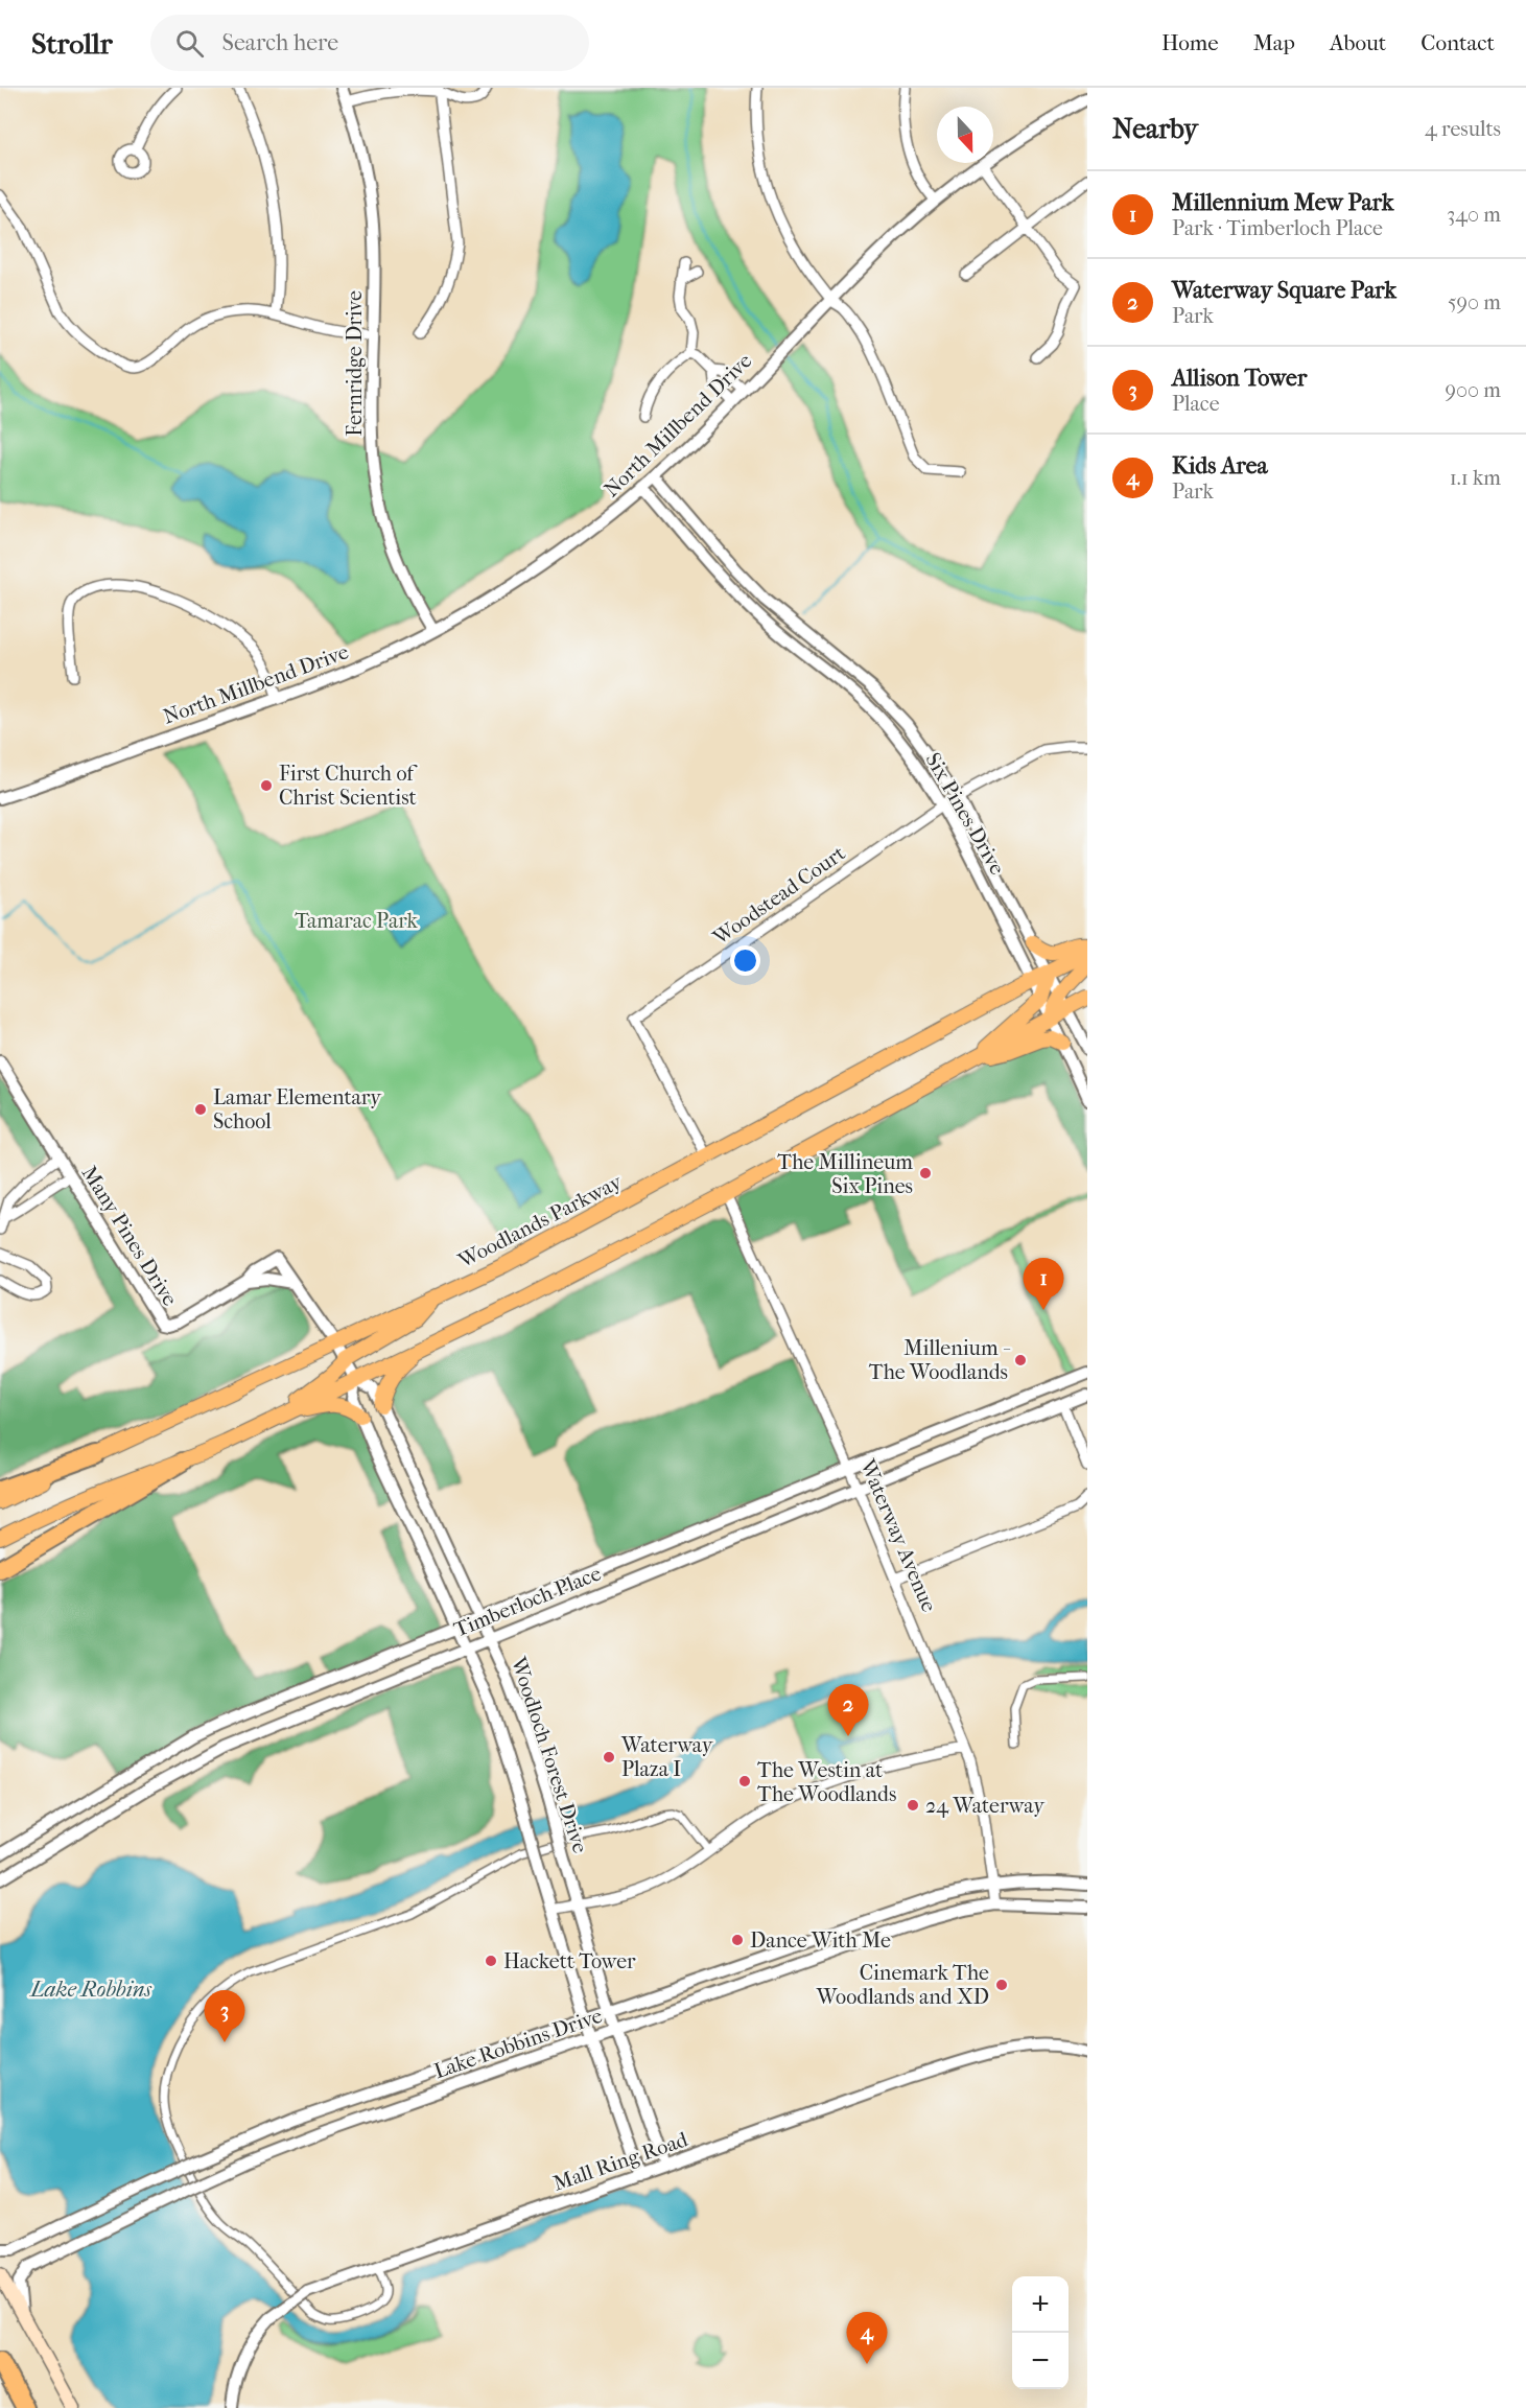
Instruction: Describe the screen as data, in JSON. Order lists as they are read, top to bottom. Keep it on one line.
{"streets":{"main road":["Woodlands Parkway"],"street":["Fernridge Drive","North Millbend Drive","Six Pines Drive","Woodstead Court","Many Pines Drive","Waterway Avenue","Timberloch Place","Woodloch Forest Drive","Lake Robbins Drive","Mall Ring Road"]},"crossings":[["Fernridge Drive","North Millbend Drive"],["North Millbend Drive","Six Pines Drive"],["Six Pines Drive","Woodstead Court"],["Six Pines Drive","Woodlands Parkway"],["Woodstead Court","Woodlands Parkway"],["Woodlands Parkway","Many Pines Drive"],["Woodlands Parkway","Woodloch Forest Drive"],["Many Pines Drive","Woodloch Forest Drive"],["Waterway Avenue","Timberloch Place"],["Waterway Avenue","Lake Robbins Drive"],["Timberloch Place","Woodloch Forest Drive"],["Woodloch Forest Drive","Lake Robbins Drive"],["Woodloch Forest Drive","Mall Ring Road"]],"water":["Lake Robbins"],"parks":["Tamarac Park"],"places":["First Church of Christ Scientist","Lamar Elementary School","The Millineum Six Pines","Millenium - The Woodlands","Waterway Plaza I","The Westin at The Woodlands","24 Waterway","Dance With Me","Hackett Tower","Cinemark The Woodlands and XD"],"north":"bottom","page":{"header":"Strollr","search":"Search here","nav":["Home","Map","About","Contact"],"heading":["Nearby","4 results"],"list":[{"mark":"1","name":"Millennium Mew Park","note":"Park · Timberloch Place","value":"340 m"},{"mark":"2","name":"Waterway Square Park","note":"Park","value":"590 m"},{"mark":"3","name":"Allison Tower","note":"Place","value":"900 m"},{"mark":"4","name":"Kids Area","note":"Park","value":"1.1 km"}],"pins":["1","2","3","4"],"map_buttons":["+","−"]}}
